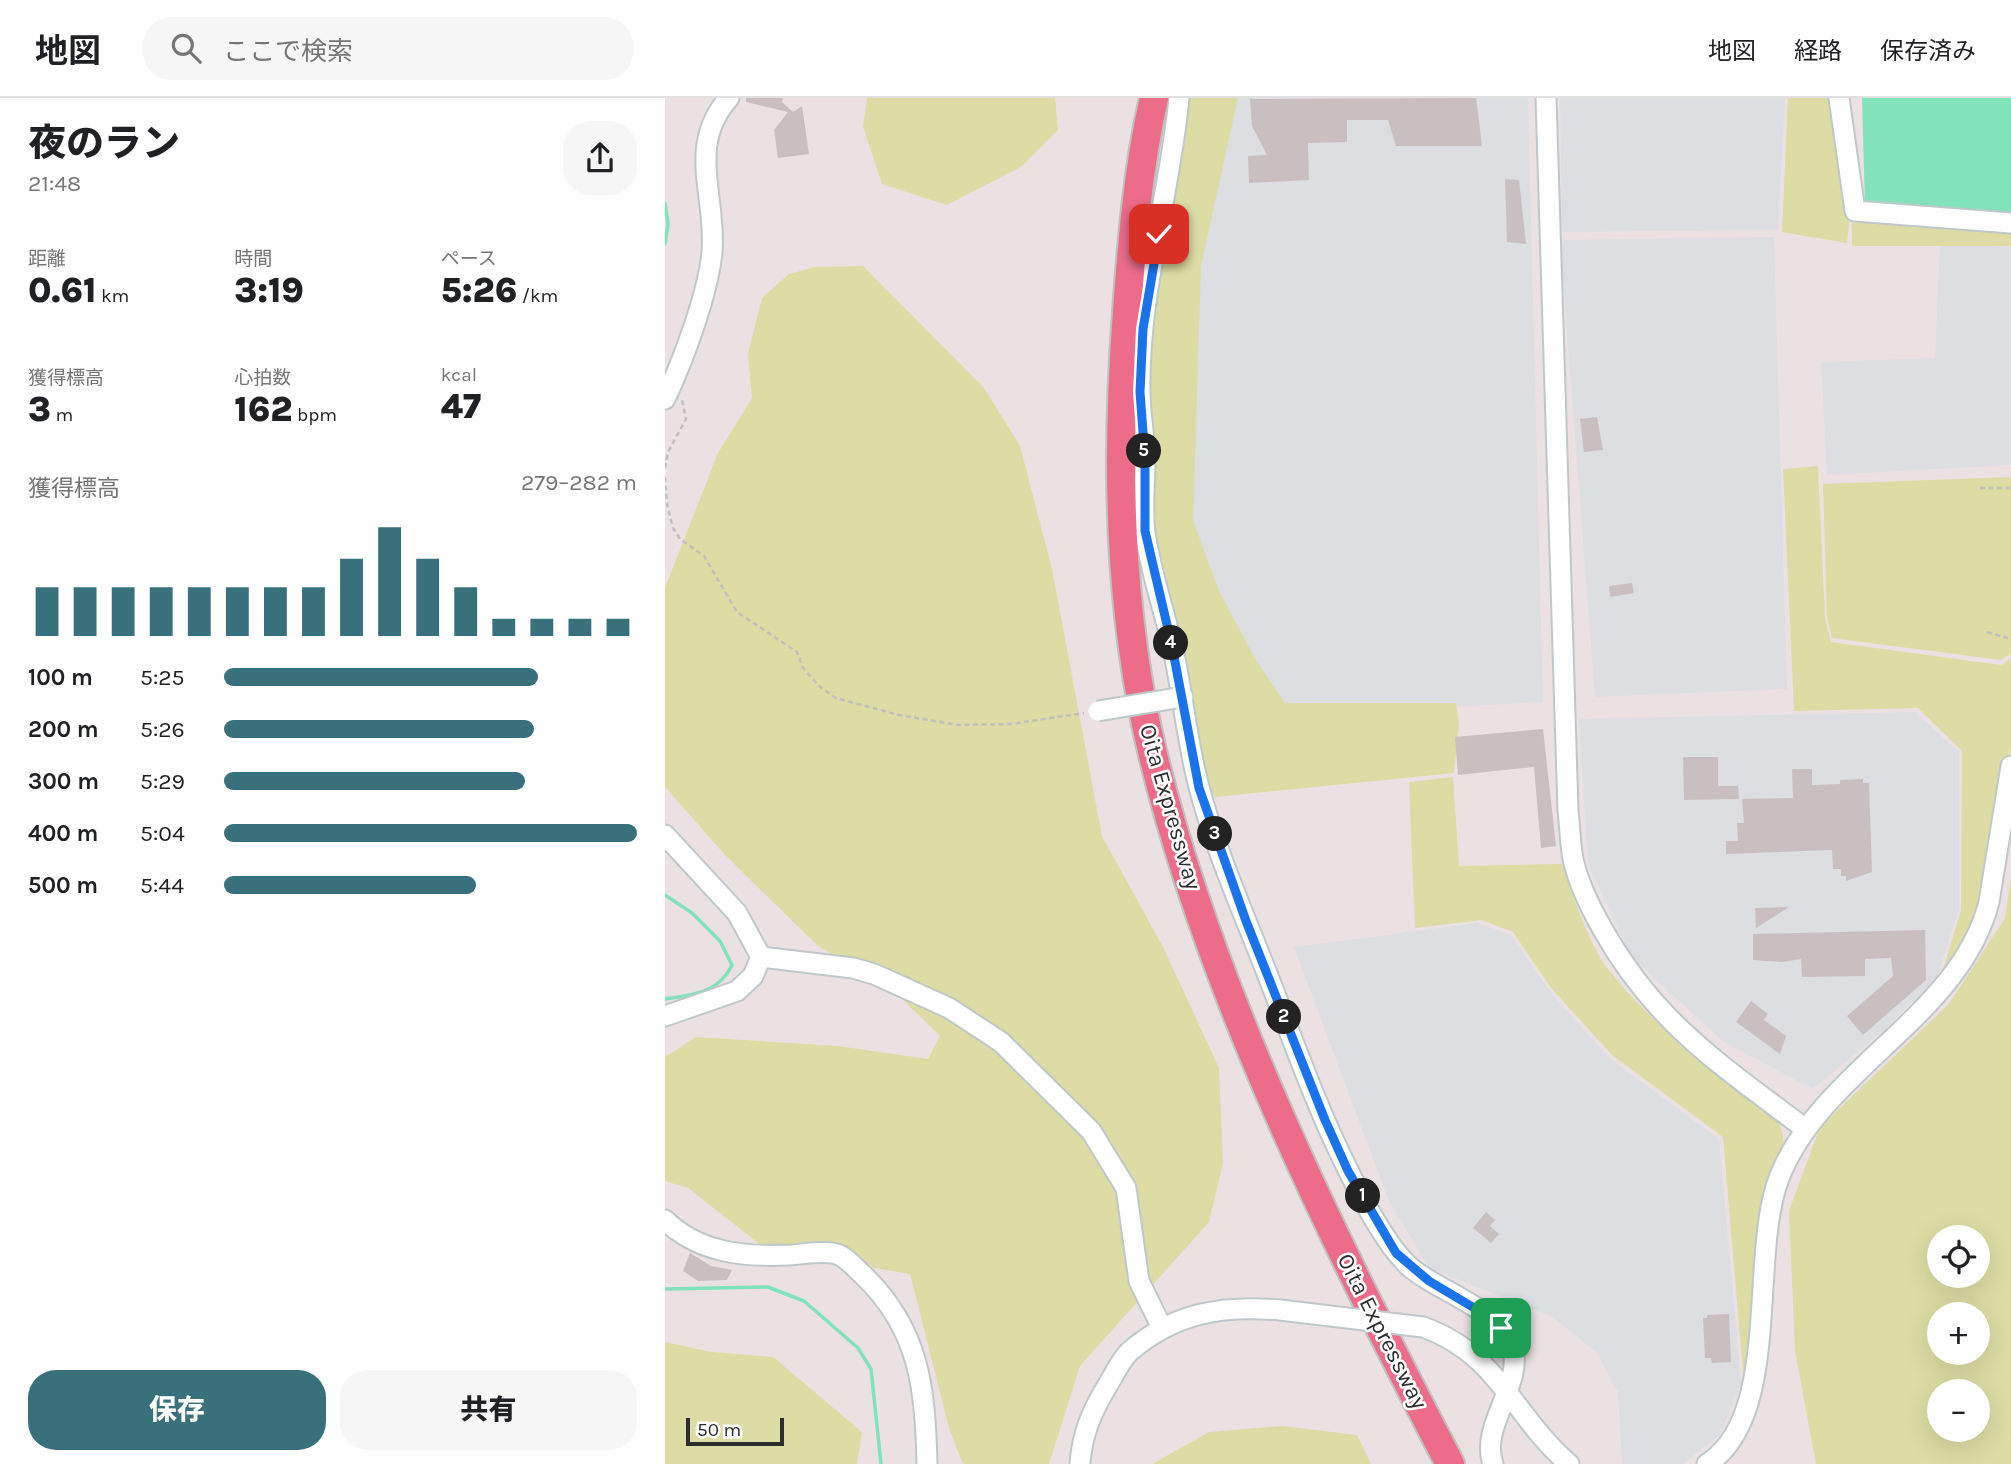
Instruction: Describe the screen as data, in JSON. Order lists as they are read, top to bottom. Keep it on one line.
{"streets":{"highway":["Oita Expressway"]},"scale_bar":"50 m","page":{"header":"地図","search":"ここで検索","nav":["地図","経路","保存済み"],"heading":["夜のラン","21:48"],"stats":[["距離","0.61 km"],["時間","3:19"],["ペース","5:26 /km"],["獲得標高","3 m"],["心拍数","162 bpm"],["kcal","47"]],"pins":["5","4","3","2","1"],"chart":["獲得標高","279–282 m"],"list":[{"name":"100 m","note":"5:25"},{"name":"200 m","note":"5:26"},{"name":"300 m","note":"5:29"},{"name":"400 m","note":"5:04"},{"name":"500 m","note":"5:44"}],"map_buttons":["+","−"],"buttons":["保存","共有"],"scale":"50 m"}}
